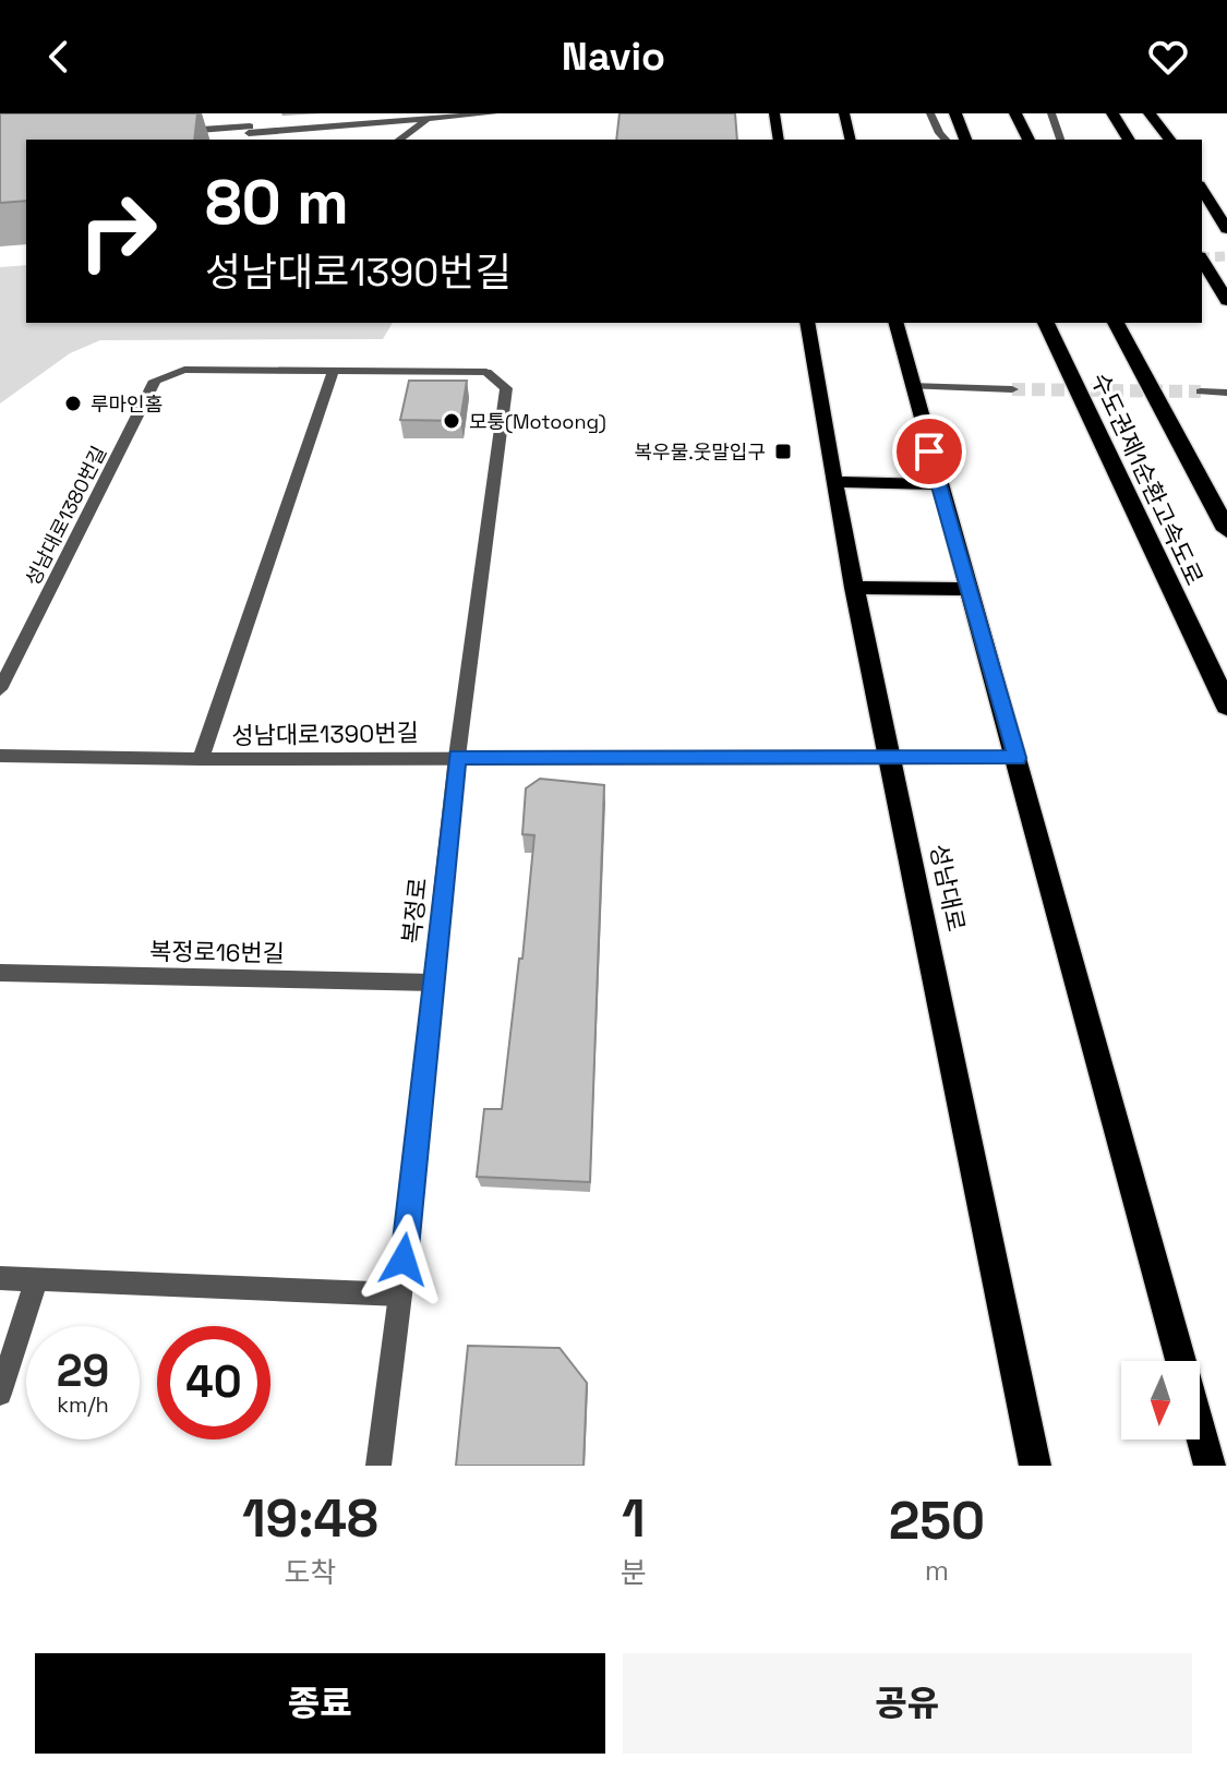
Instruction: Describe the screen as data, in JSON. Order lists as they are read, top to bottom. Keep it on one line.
{"streets":{"highway":["수도권제1순환고속도로"],"main road":["성남대로"],"street":["성남대로1380번길","성남대로1390번길","복정로","복정로16번길"]},"crossings":[["성남대로1380번길","복정로"],["성남대로1390번길","성남대로"],["성남대로1390번길","복정로"],["복정로","복정로16번길"]],"places":{"other":["루마인홈","모퉁(Motoong)"],"transit":["복우물.웃말입구"]},"north":"bottom","page":{"header":"Navio","turn":["80 m","성남대로1390번길"],"speed":"29 km/h","limit":"40","eta":["19:48","도착","1","분","250","m"],"buttons":["종료","공유"]}}
